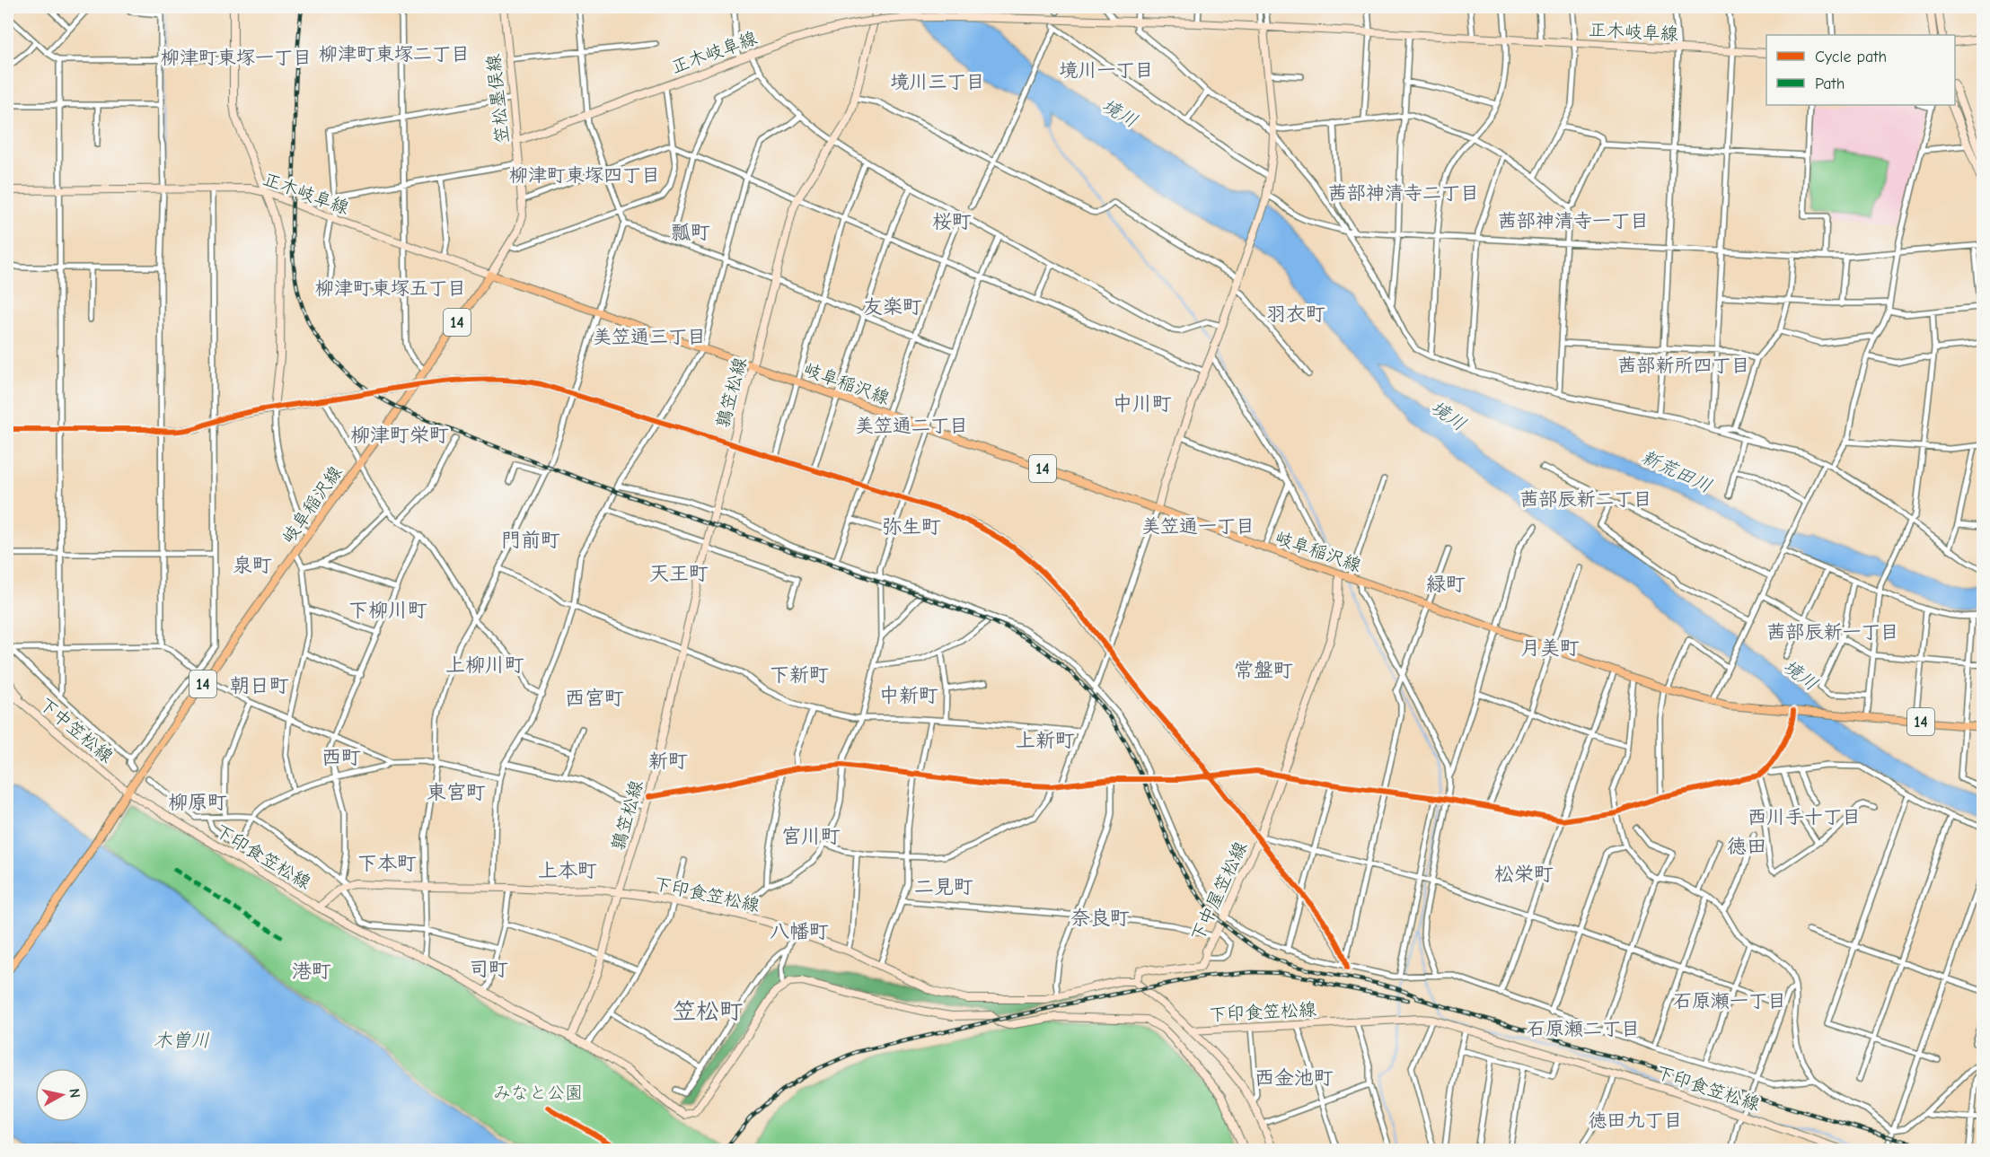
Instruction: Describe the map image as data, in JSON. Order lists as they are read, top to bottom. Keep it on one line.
{"streets":{"main road":["正木岐阜線","笠松墨俣線","14","岐阜稲沢線","鶉笠松線","下中笠松線","下印食笠松線","下中屋笠松線"]},"crossings":[["正木岐阜線","笠松墨俣線"],["正木岐阜線","岐阜稲沢線"],["笠松墨俣線","岐阜稲沢線"],["岐阜稲沢線","鶉笠松線"],["岐阜稲沢線","下中笠松線"],["岐阜稲沢線","下印食笠松線"],["岐阜稲沢線","下中屋笠松線"],["鶉笠松線","下印食笠松線"],["下中笠松線","下印食笠松線"],["下印食笠松線","下中屋笠松線"]],"districts":["柳津町東塚二丁目","柳津町東塚一丁目","境川一丁目","境川三丁目","柳津町東塚四丁目","茜部神清寺二丁目","桜町","茜部神清寺一丁目","瓢町","柳津町東塚五丁目","友楽町","羽衣町","美笠通三丁目","茜部新所四丁目","中川町","美笠通二丁目","柳津町栄町","茜部辰新二丁目","弥生町","美笠通一丁目","門前町","泉町","天王町","緑町","下柳川町","茜部辰新一丁目","月美町","上柳川町","常盤町","下新町","朝日町","中新町","西宮町","上新町","西町","新町","東宮町","柳原町","西川手十丁目","宮川町","徳田","下本町","上本町","松栄町","二見町","奈良町","八幡町","司町","港町","石原瀬一丁目","笠松町","石原瀬二丁目","西金池町","徳田九丁目"],"water":["境川","新荒田川","木曽川"],"parks":["みなと公園"],"legend":["Cycle path","Path"],"north":"right"}
